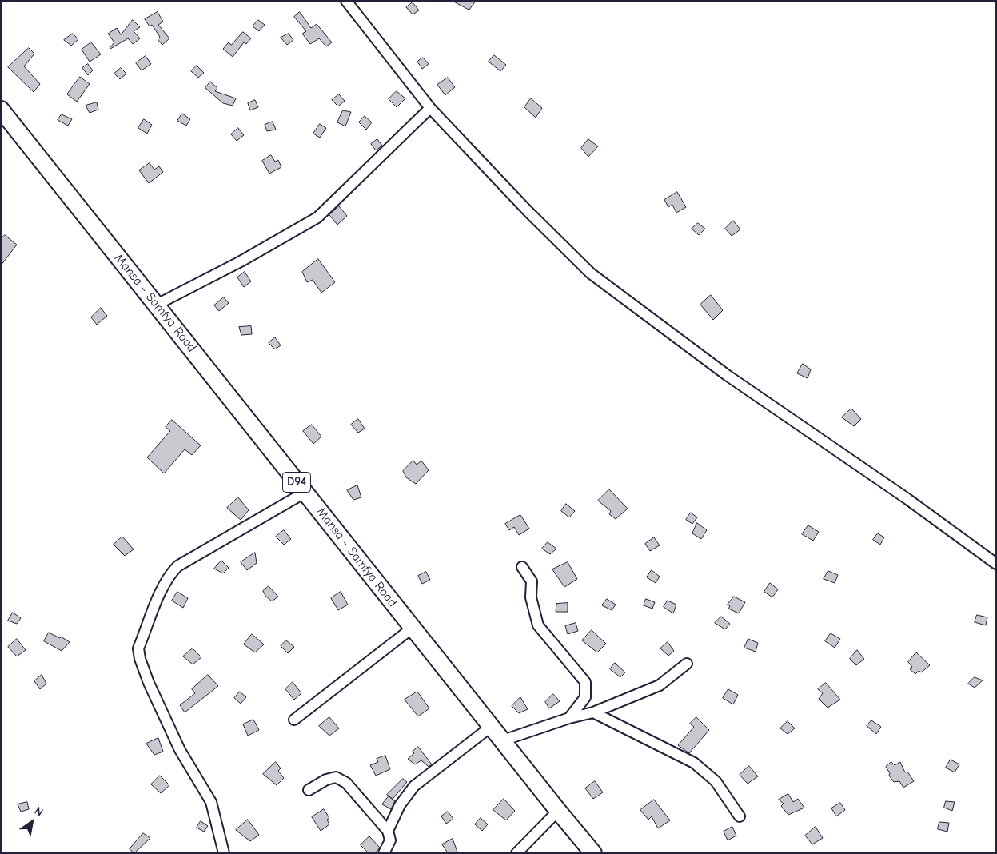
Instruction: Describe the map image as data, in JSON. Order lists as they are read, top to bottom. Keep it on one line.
{"streets":{"main road":["Mansa - Samfya Road","D94"]},"north":"top right"}
